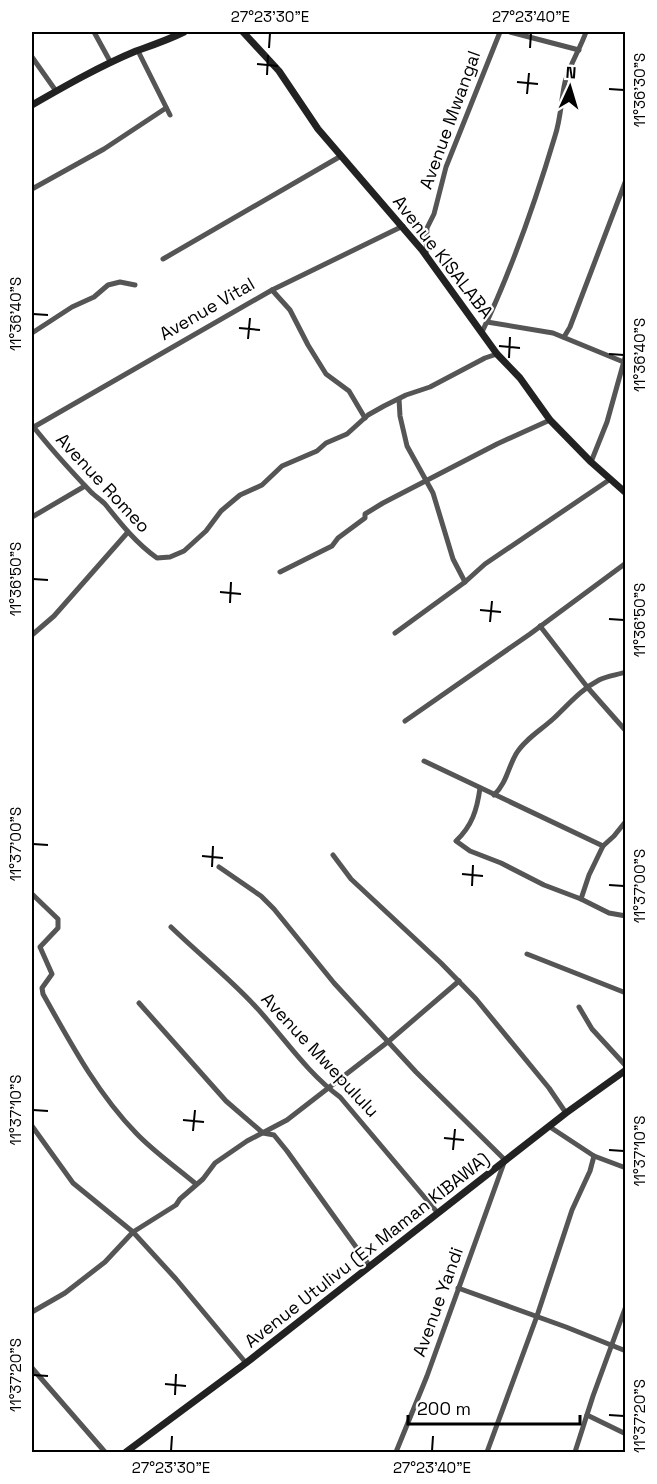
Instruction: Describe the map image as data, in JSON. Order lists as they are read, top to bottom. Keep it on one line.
{"streets":{"street":["Avenue Mwangal","Avenue KISALABA","Avenue Vital","Avenue Romeo","Avenue Mwepululu","Avenue Utulivu (Ex Maman KIBAWA)","Avenue Yandi"]},"crossings":[["Avenue Mwangal","Avenue KISALABA"],["Avenue KISALABA","Avenue Vital"],["Avenue Vital","Avenue Romeo"],["Avenue Mwepululu","Avenue Utulivu (Ex Maman KIBAWA)"],["Avenue Utulivu (Ex Maman KIBAWA)","Avenue Yandi"]],"scale_bar":"200 m","north":"top","coordinates":["27°23'30\"E","27°23'40\"E","11°36'30\"S","11°36'40\"S","11°36'50\"S","11°37'00\"S","11°37'10\"S","11°37'20\"S"]}
